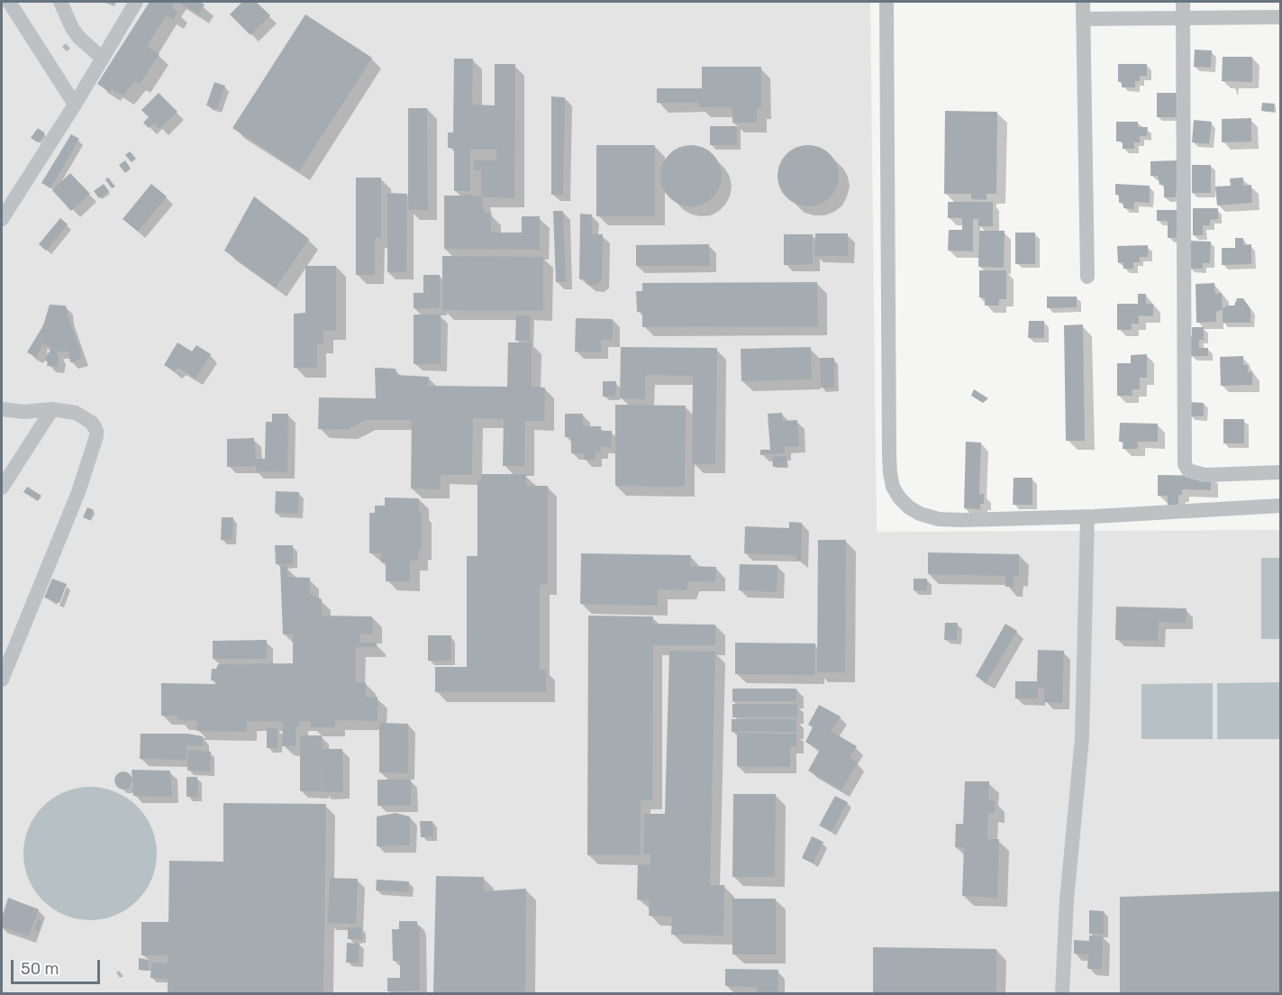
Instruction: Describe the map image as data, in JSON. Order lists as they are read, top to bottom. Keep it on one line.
{"scale_bar":"50 m"}
